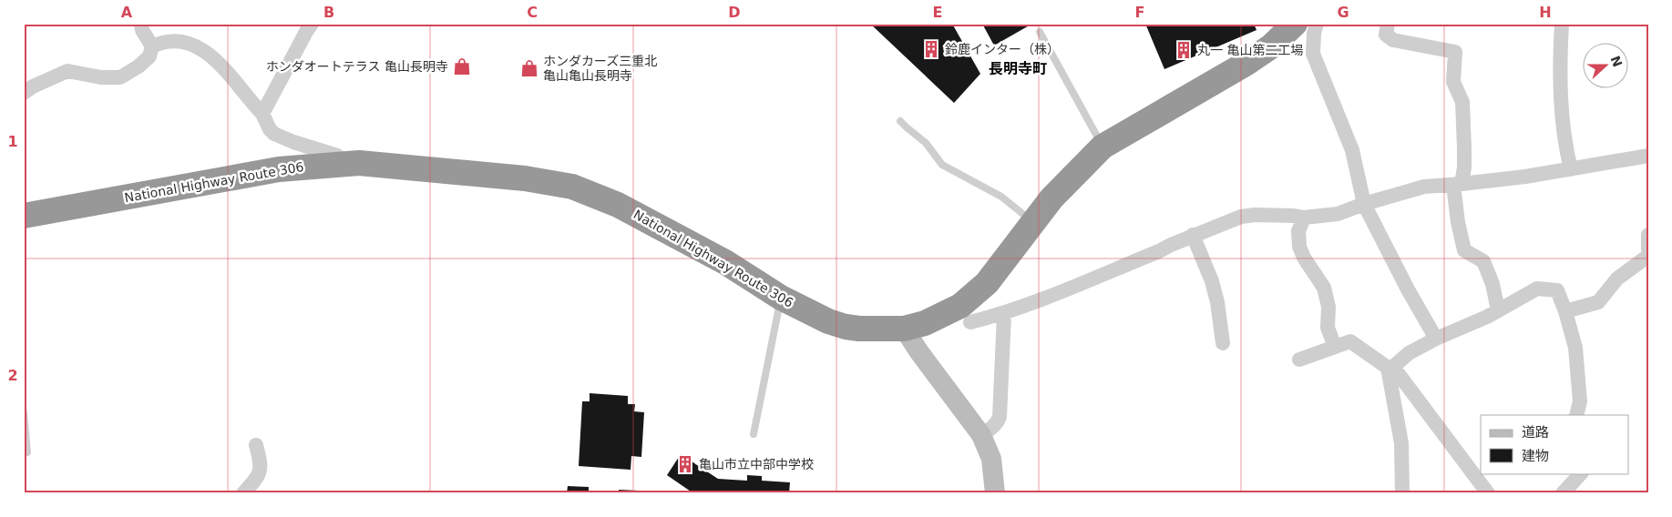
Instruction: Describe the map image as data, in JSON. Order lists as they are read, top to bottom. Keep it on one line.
{"streets":{"highway":["National Highway Route 306"]},"districts":["長明寺町"],"places":{"building":["鈴鹿インター（株）","丸一 亀山第二工場","亀山市立中部中学校"],"shop":["ホンダオートテラス 亀山長明寺","ホンダカーズ三重北 亀山亀山長明寺"]},"legend":["道路","建物"],"north":"right","grid":{"columns":["A","B","C","D","E","F","G","H"],"rows":["1","2"]}}
